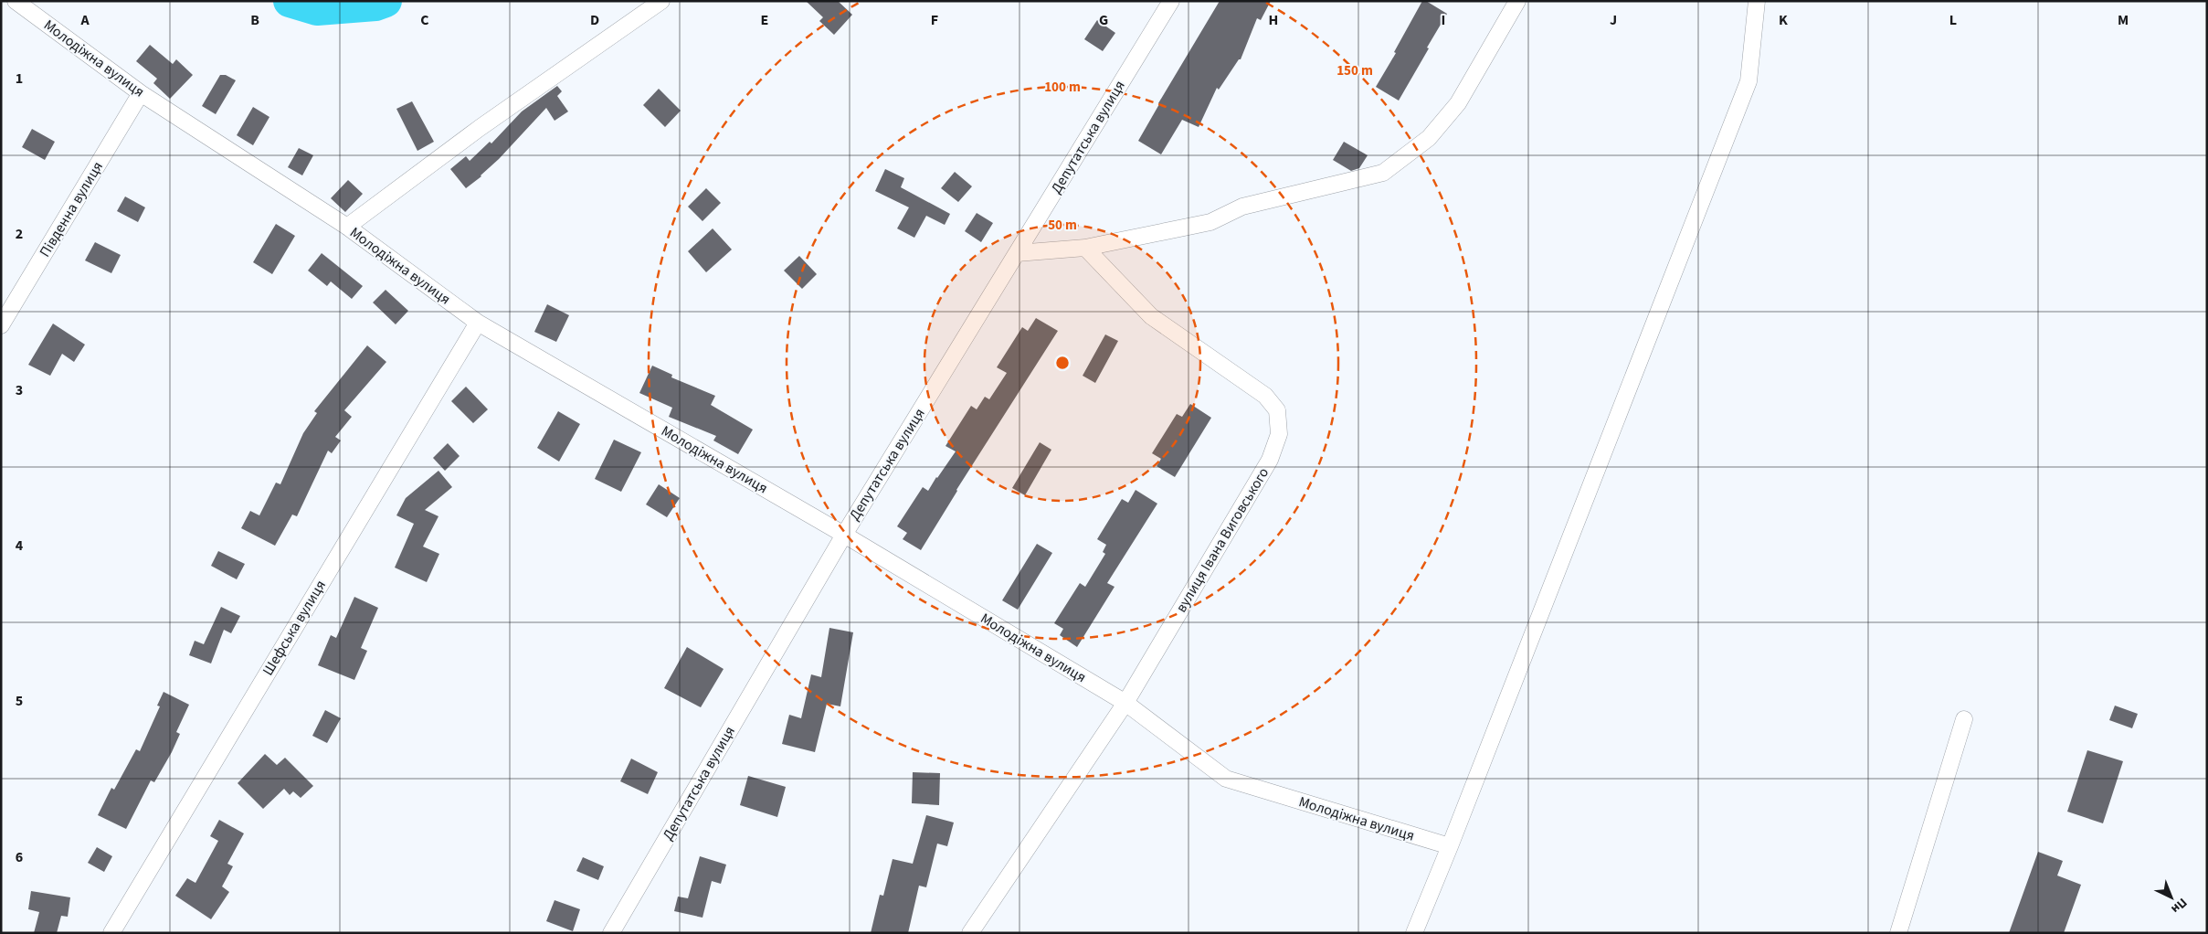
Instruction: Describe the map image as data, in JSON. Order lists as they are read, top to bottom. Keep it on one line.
{"streets":{"street":["Молодіжна вулиця","Депутатська вулиця","Південна вулиця","вулиця Івана Виговського","Шефська вулиця"]},"crossings":[["Молодіжна вулиця","Депутатська вулиця"],["Молодіжна вулиця","Південна вулиця"],["Молодіжна вулиця","вулиця Івана Виговського"],["Молодіжна вулиця","Шефська вулиця"]],"north":"bottom right","grid":{"columns":["A","B","C","D","E","F","G","H","I","J","K","L","M"],"rows":["1","2","3","4","5","6"]},"rings":["150 m","100 m","50 m"]}
